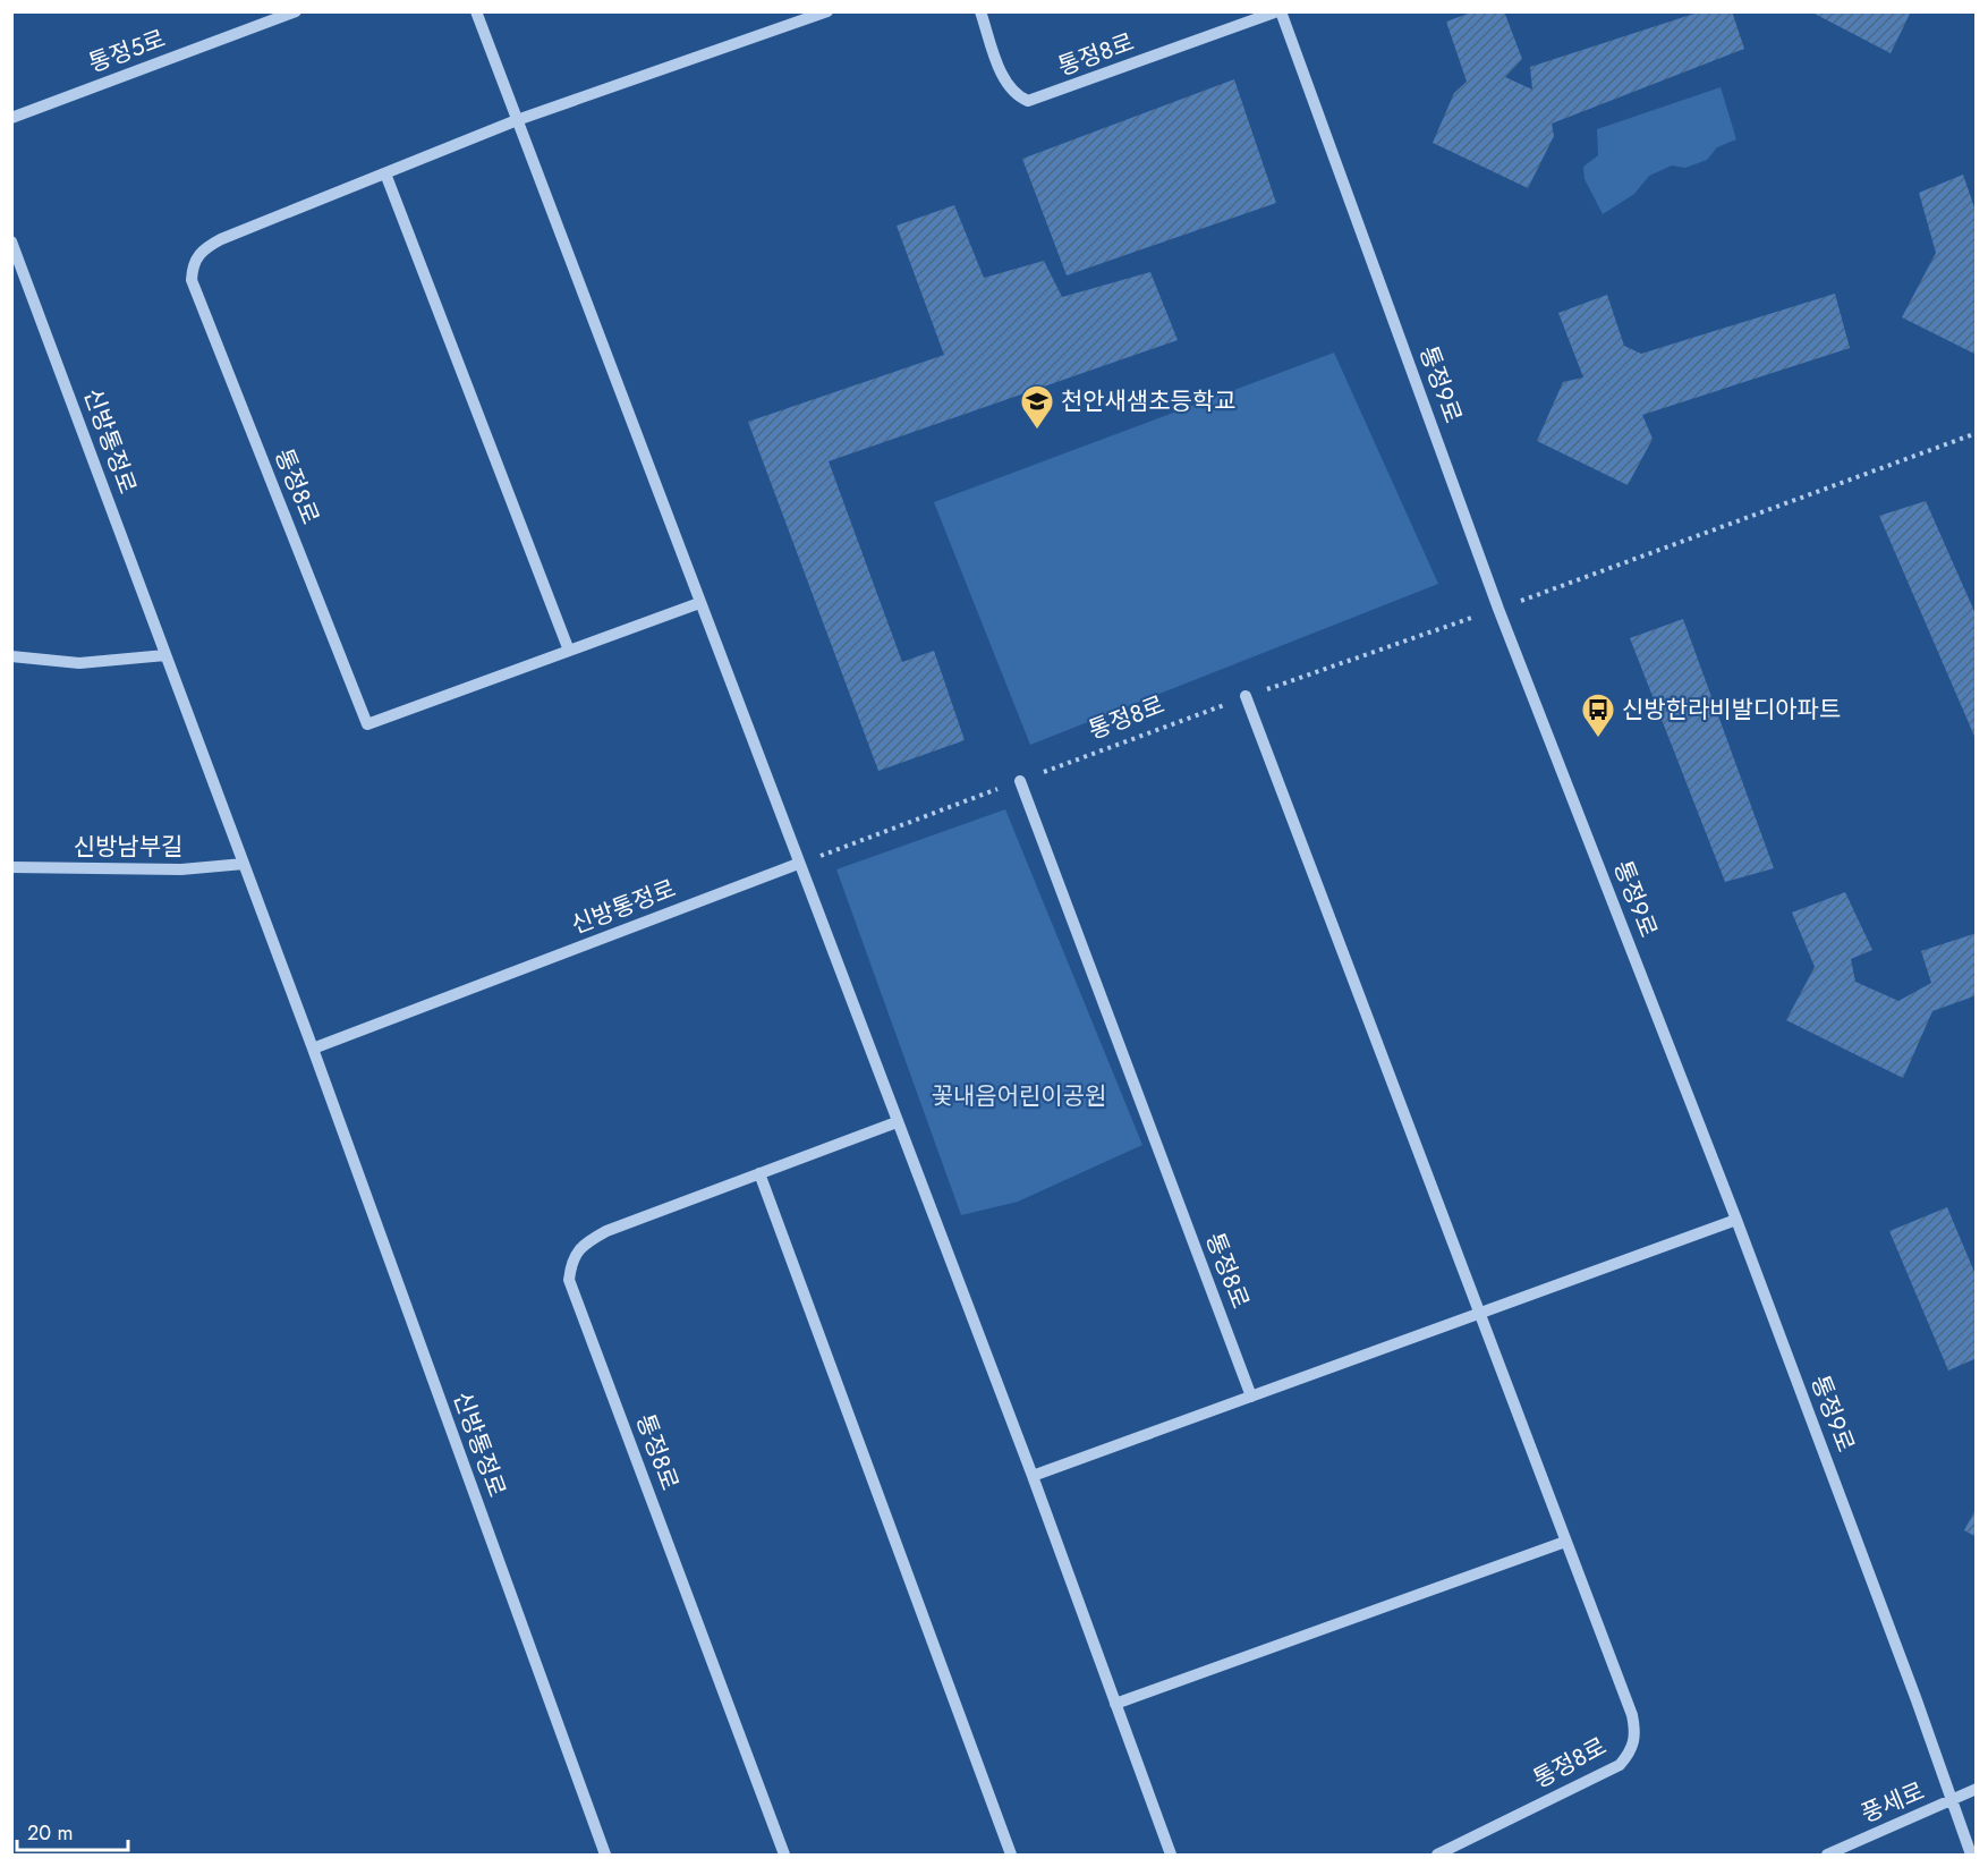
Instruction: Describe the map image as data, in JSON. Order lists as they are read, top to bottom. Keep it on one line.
{"streets":{"street":["통정5로","통정8로","통정9로","신방통정로","신방남부길","풍세로"]},"crossings":[["통정8로","통정9로"],["통정9로","풍세로"],["신방통정로","신방남부길"]],"parks":["꽃내음어린이공원"],"places":{"school or university":["천안새샘초등학교"],"bus stop":["신방한라비발디아파트"]},"scale_bar":"20 m"}
